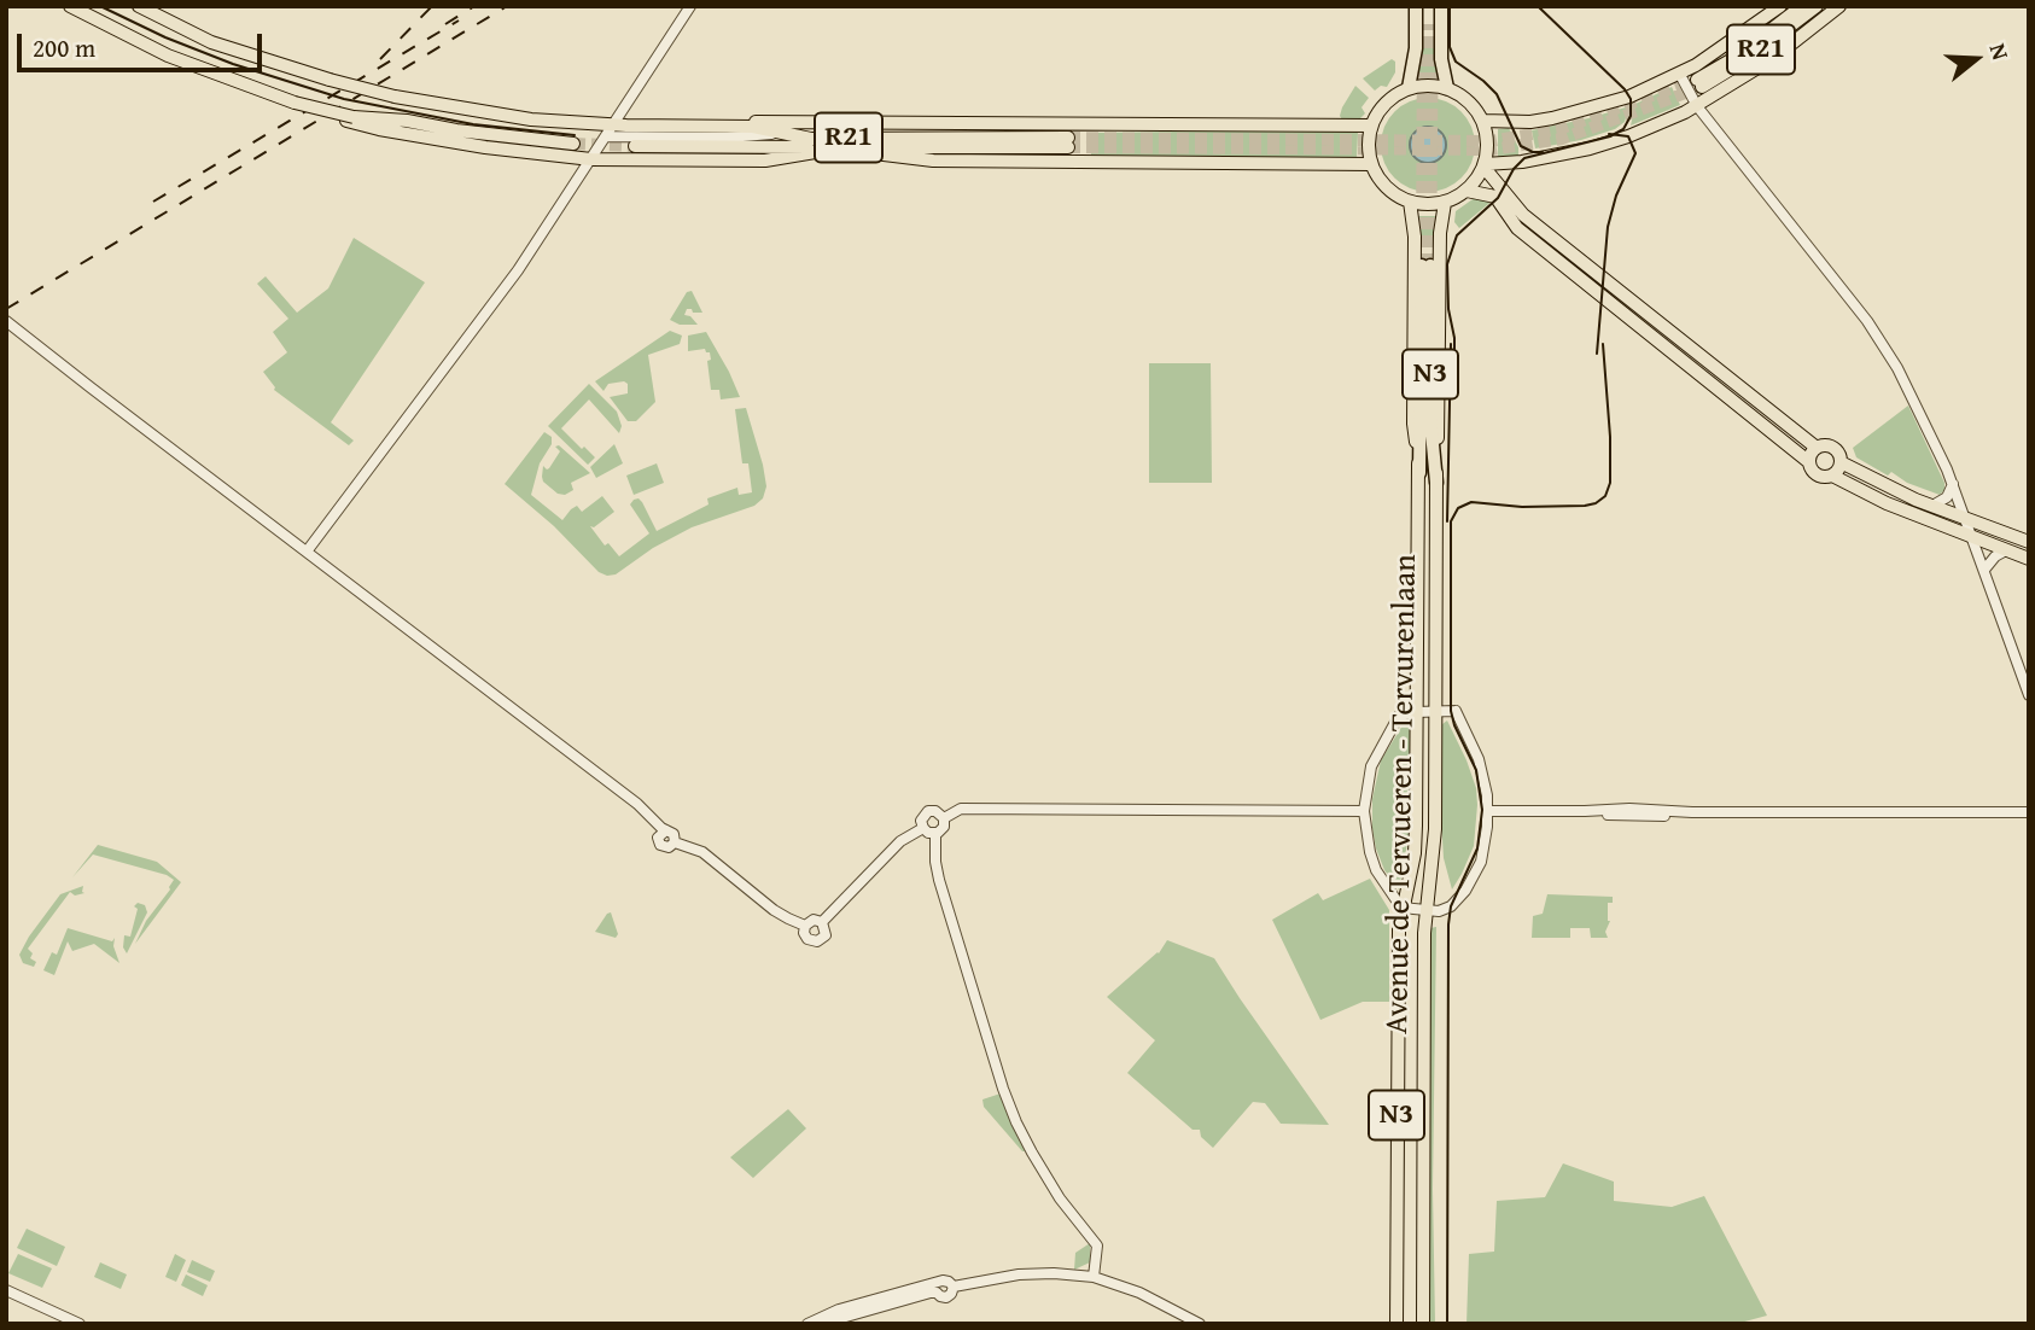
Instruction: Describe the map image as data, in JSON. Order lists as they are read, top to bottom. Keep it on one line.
{"streets":{"highway":["N3","Avenue de Tervueren - Tervurenlaan"],"main road":["R21"]},"scale_bar":"200 m","north":"right"}
